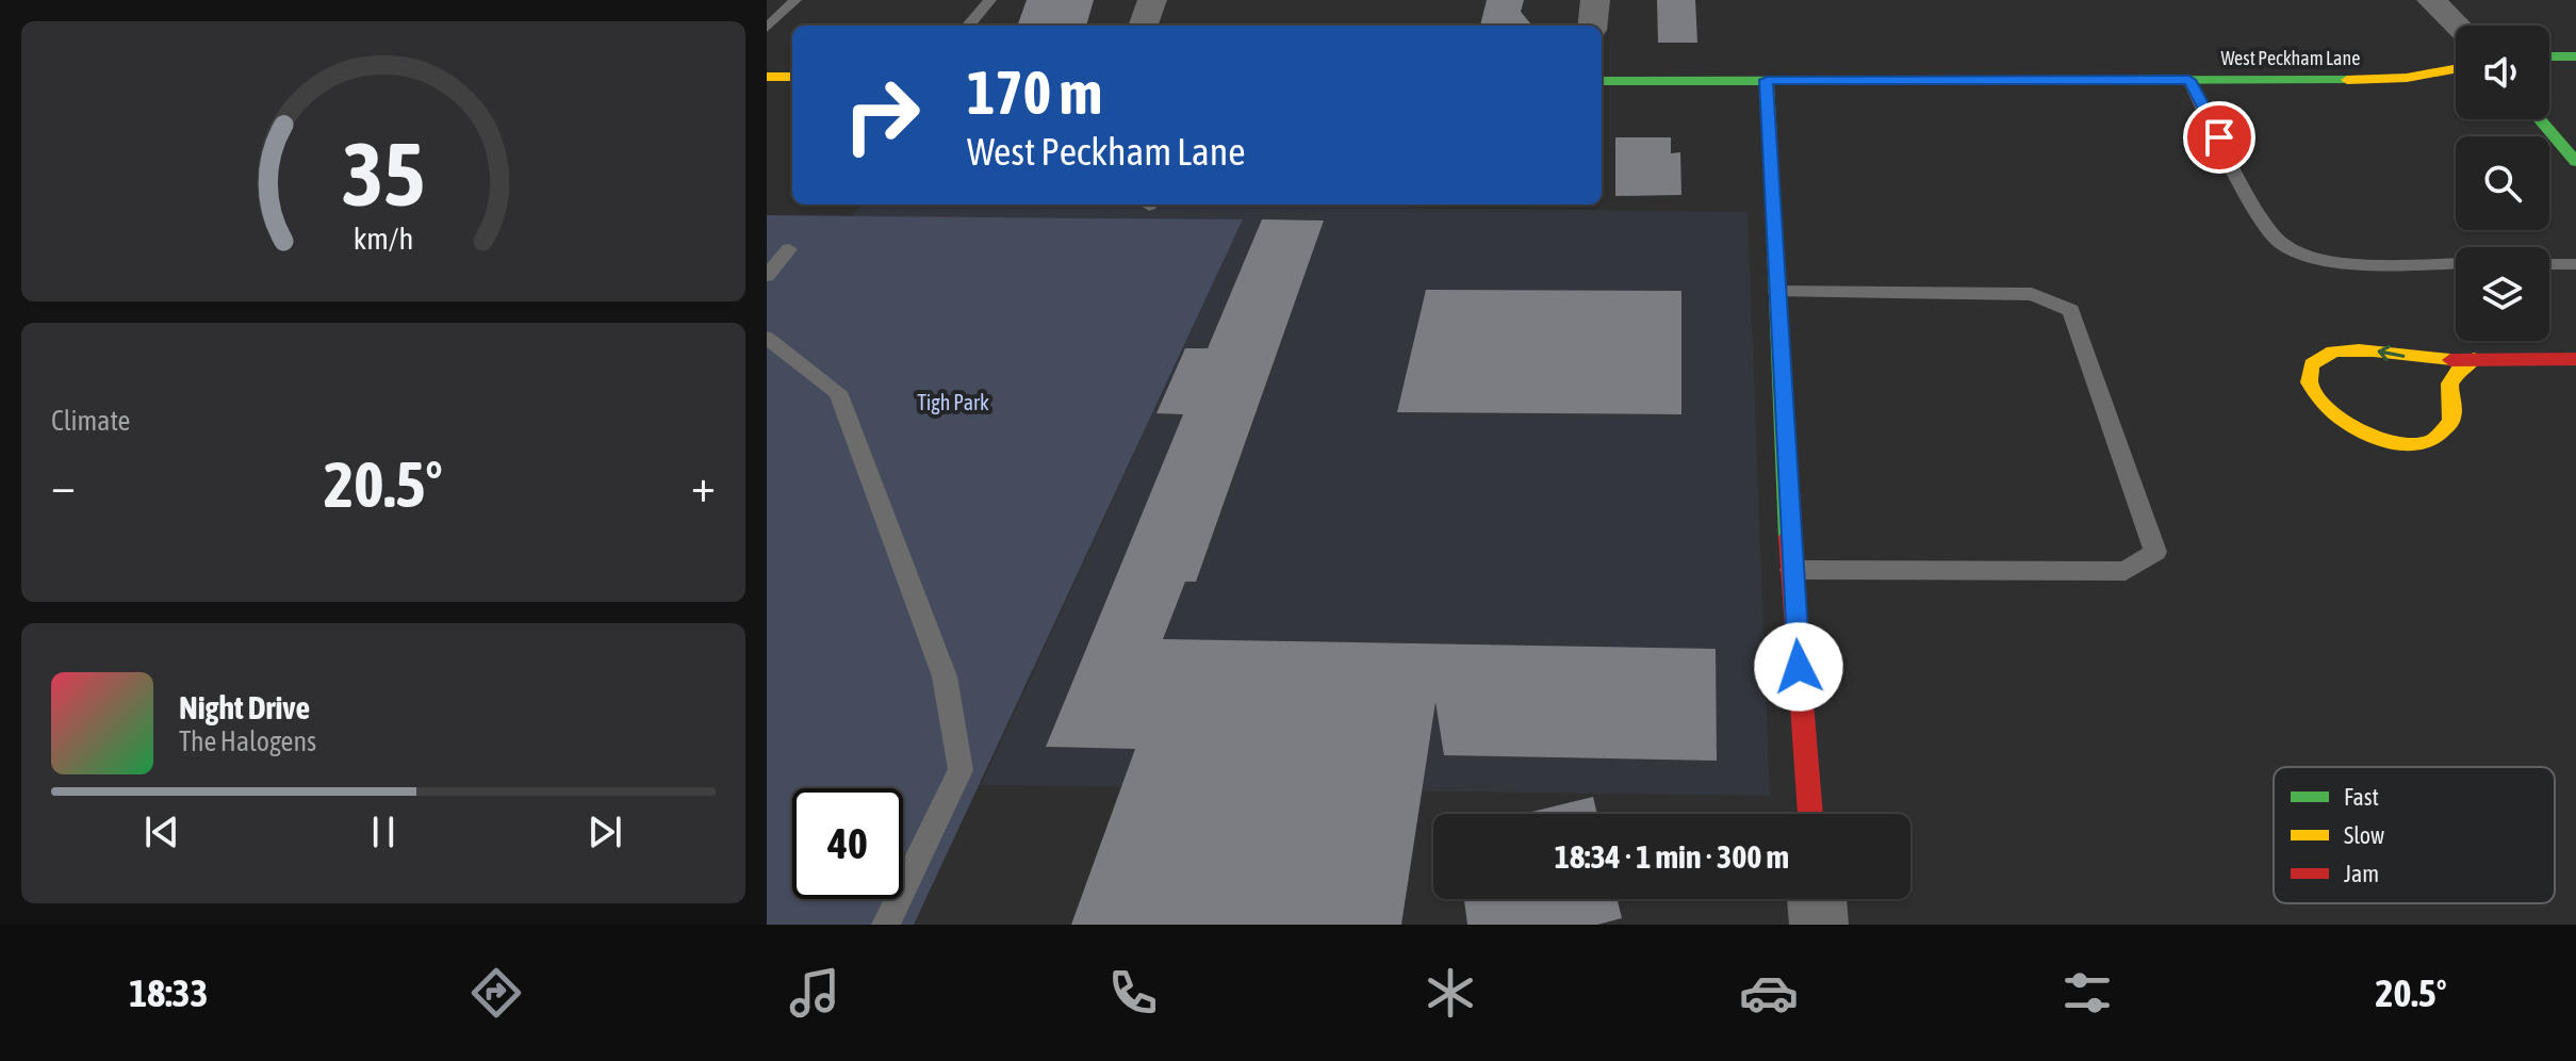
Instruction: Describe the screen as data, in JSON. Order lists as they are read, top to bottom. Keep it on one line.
{"streets":{"street":["West Peckham Lane"]},"parks":["Tigh Park"],"legend":["Fast","Slow","Jam"],"page":{"turn":["170 m","West Peckham Lane"],"tile":"Climate","heat":["−","20.5°","+"],"song":["Night Drive","The Halogens"],"limit":"40","trip":"18:34 · 1 min · 300 m","tabs":["18:33","20.5°"],"gauge":["35","km/h"]}}
